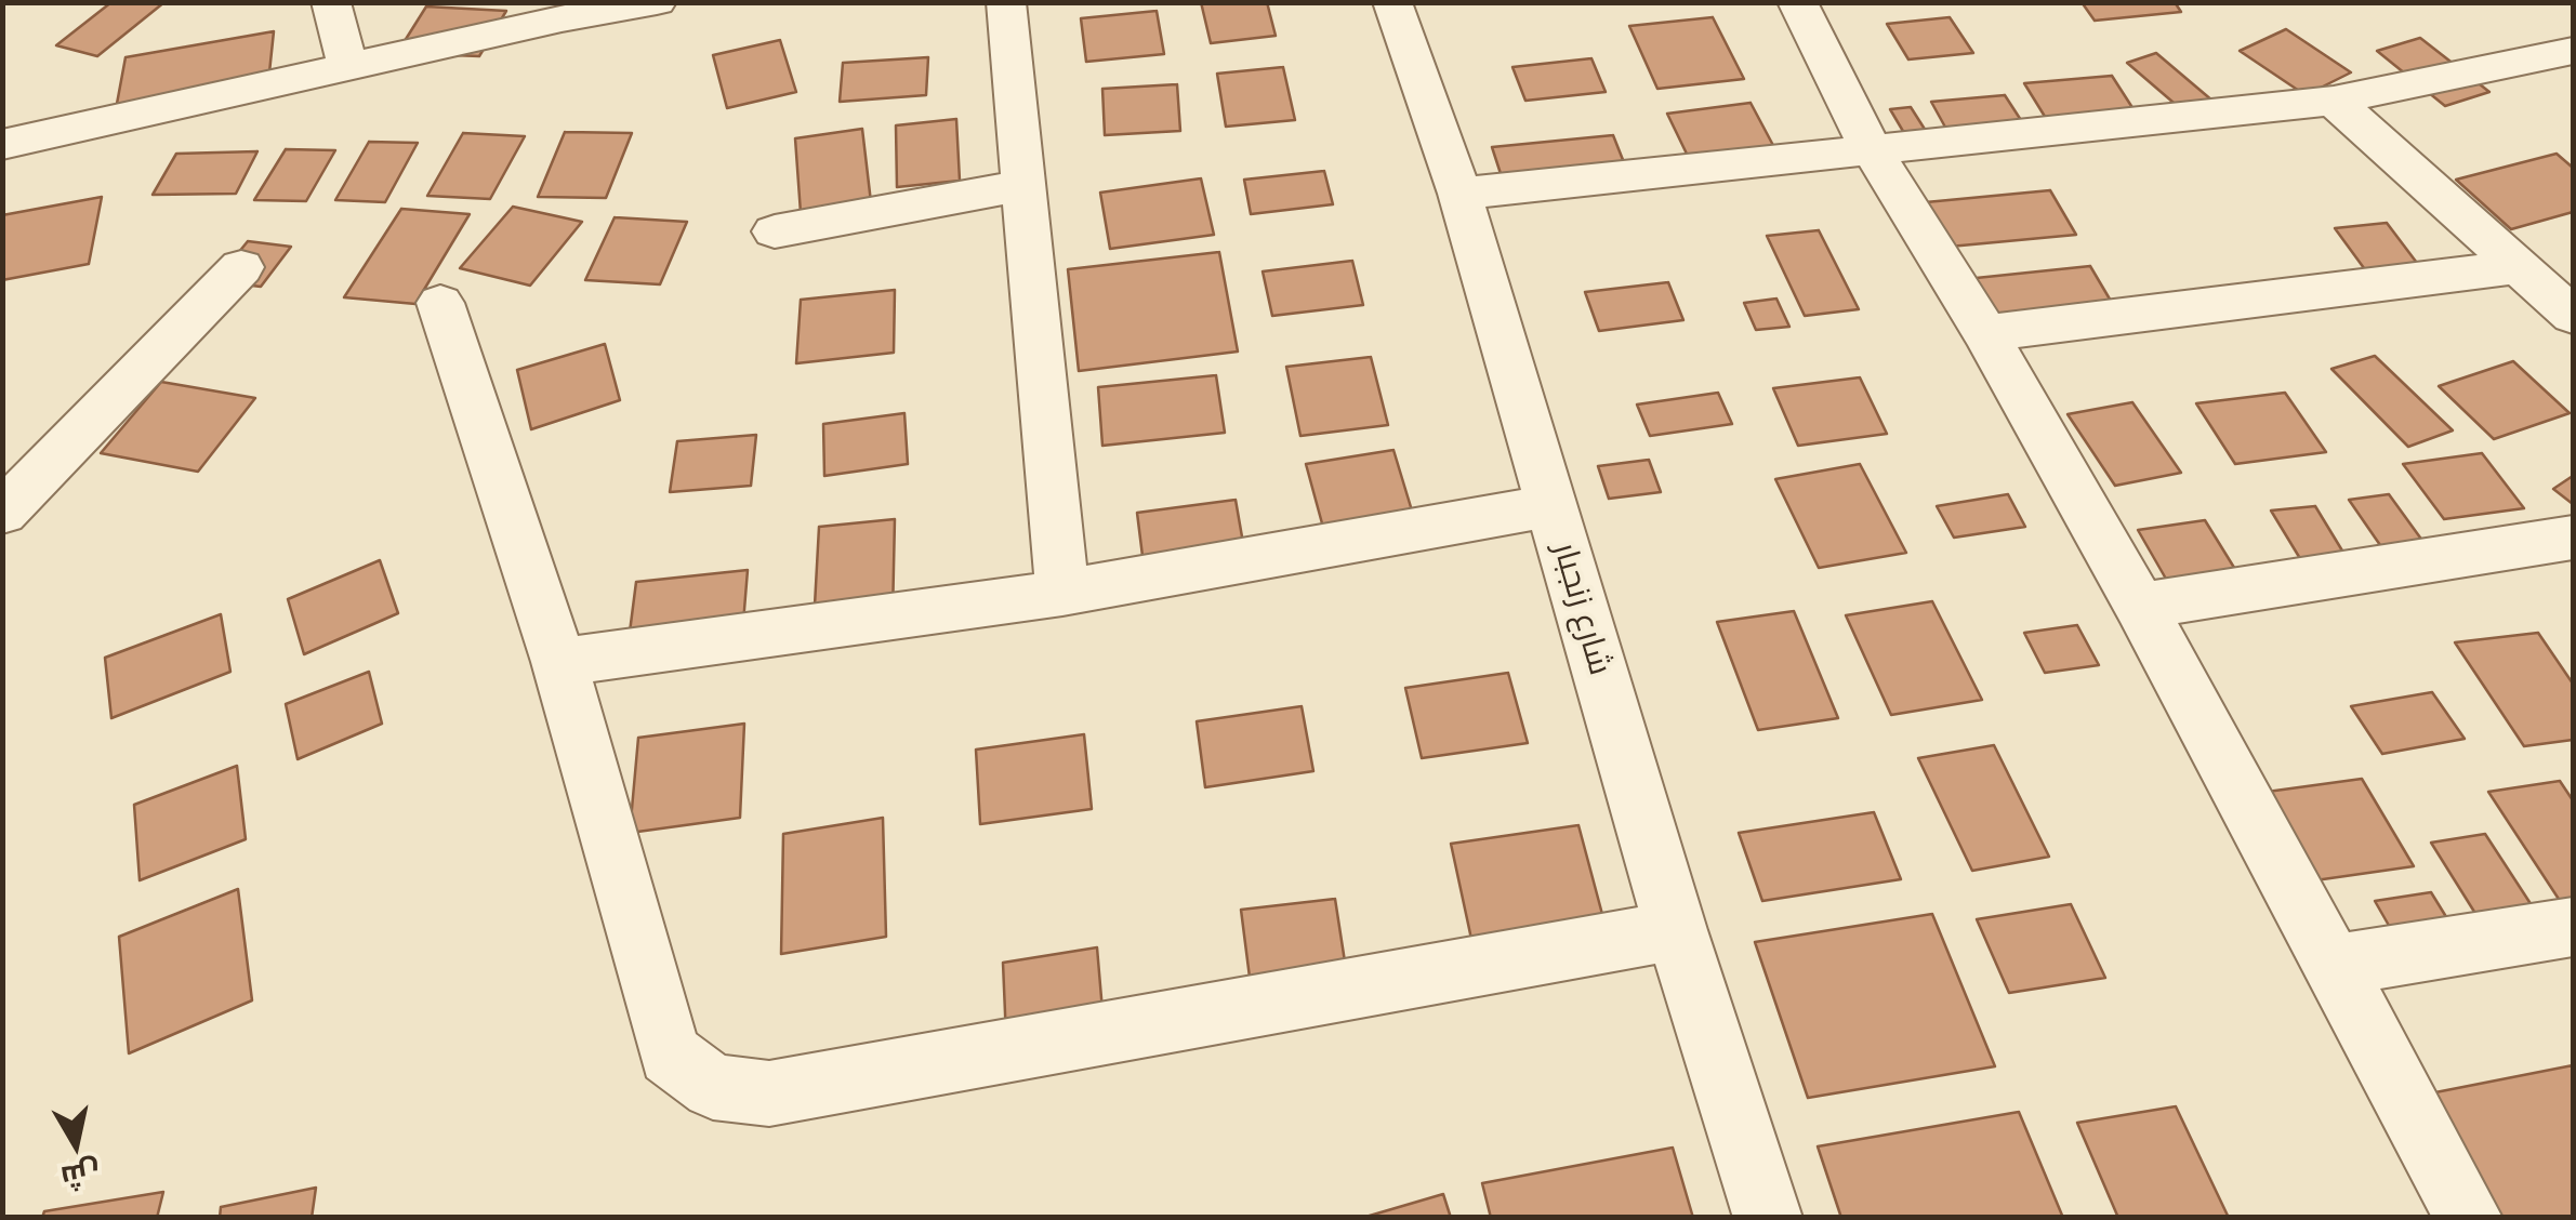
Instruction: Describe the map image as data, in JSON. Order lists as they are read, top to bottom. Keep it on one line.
{"streets":{"street":["شارع زنجبار"]},"north":"bottom"}
